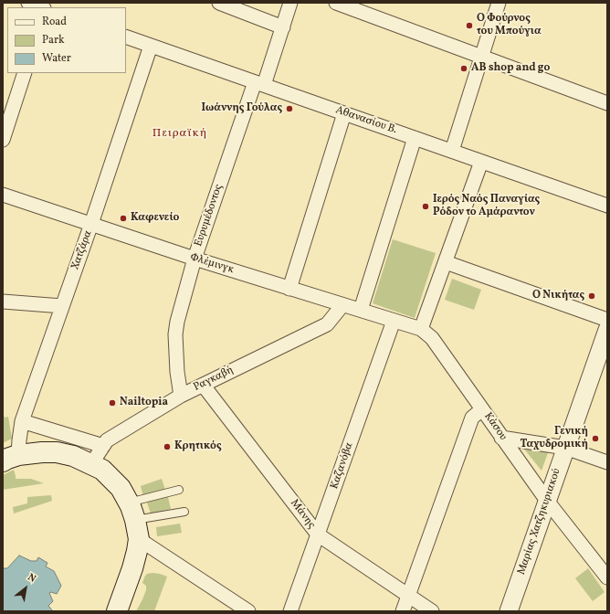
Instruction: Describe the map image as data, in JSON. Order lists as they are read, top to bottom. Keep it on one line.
{"streets":{"street":["Αθανασίου Β.","Ευρυμέδοντος","Χατζάρα","Φλέμινγκ","Ραγκαβή","Κάσου","Καζανόβα","Μάνης","Μαρίας Χατζηκυριακού"]},"crossings":[["Αθανασίου Β.","Ευρυμέδοντος"],["Αθανασίου Β.","Χατζάρα"],["Ευρυμέδοντος","Φλέμινγκ"],["Ευρυμέδοντος","Ραγκαβή"],["Χατζάρα","Φλέμινγκ"],["Φλέμινγκ","Ραγκαβή"],["Φλέμινγκ","Κάσου"],["Φλέμινγκ","Καζανόβα"],["Ραγκαβή","Μάνης"],["Κάσου","Μαρίας Χατζηκυριακού"],["Καζανόβα","Μάνης"]],"districts":["Πειραϊκή"],"places":["Ο Φούρνος του Μπούγια","AB shop and go","Ιωάννης Γούλας","Ιερός Ναός Παναγίας Ρόδον το Αμάραντον","Καφενείο","Ο Νικήτας","Nailtopia","Γενική Ταχυδρομική","Κρητικός"],"legend":["Road","Park","Water"],"north":"top right"}
